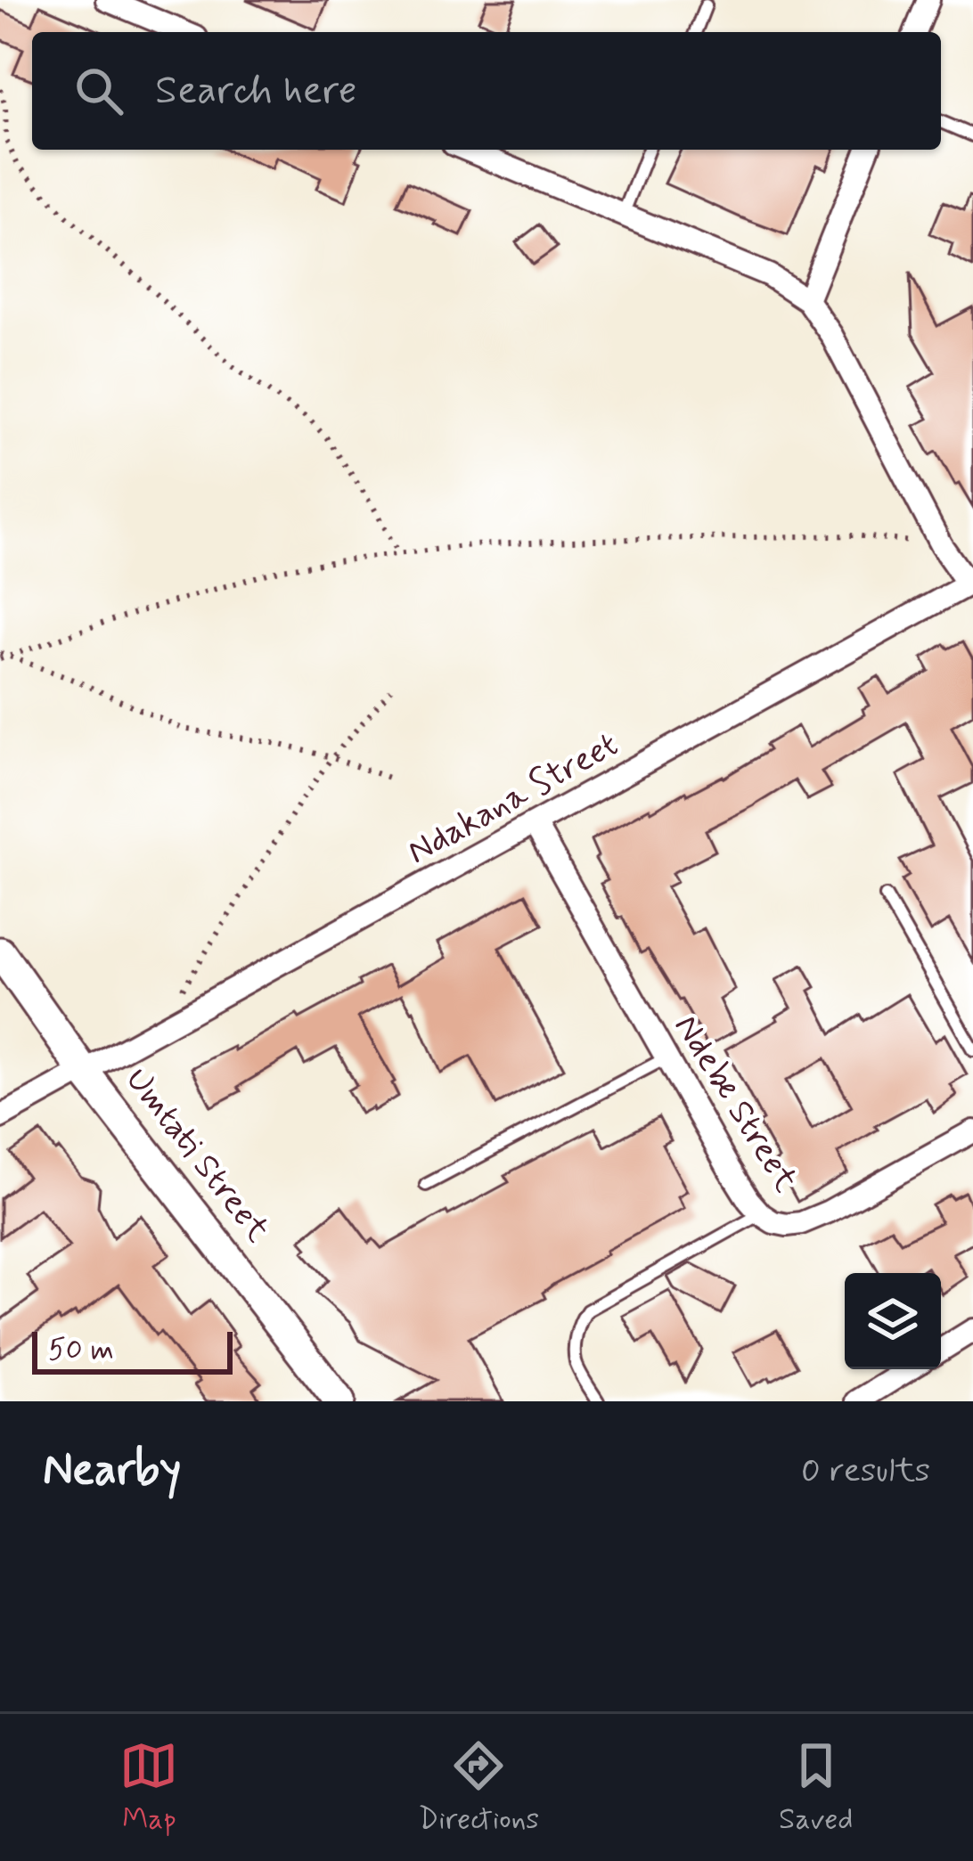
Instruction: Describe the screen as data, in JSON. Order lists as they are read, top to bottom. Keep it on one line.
{"streets":{"street":["Ndakana Street","Ndebe Street","Umtati Street"]},"crossings":[["Ndakana Street","Ndebe Street"],["Ndakana Street","Umtati Street"]],"scale_bar":"50 m","page":{"search":"Search here","scale":"50 m","heading":["Nearby","0 results"],"nav":["Map","Directions","Saved"]}}
